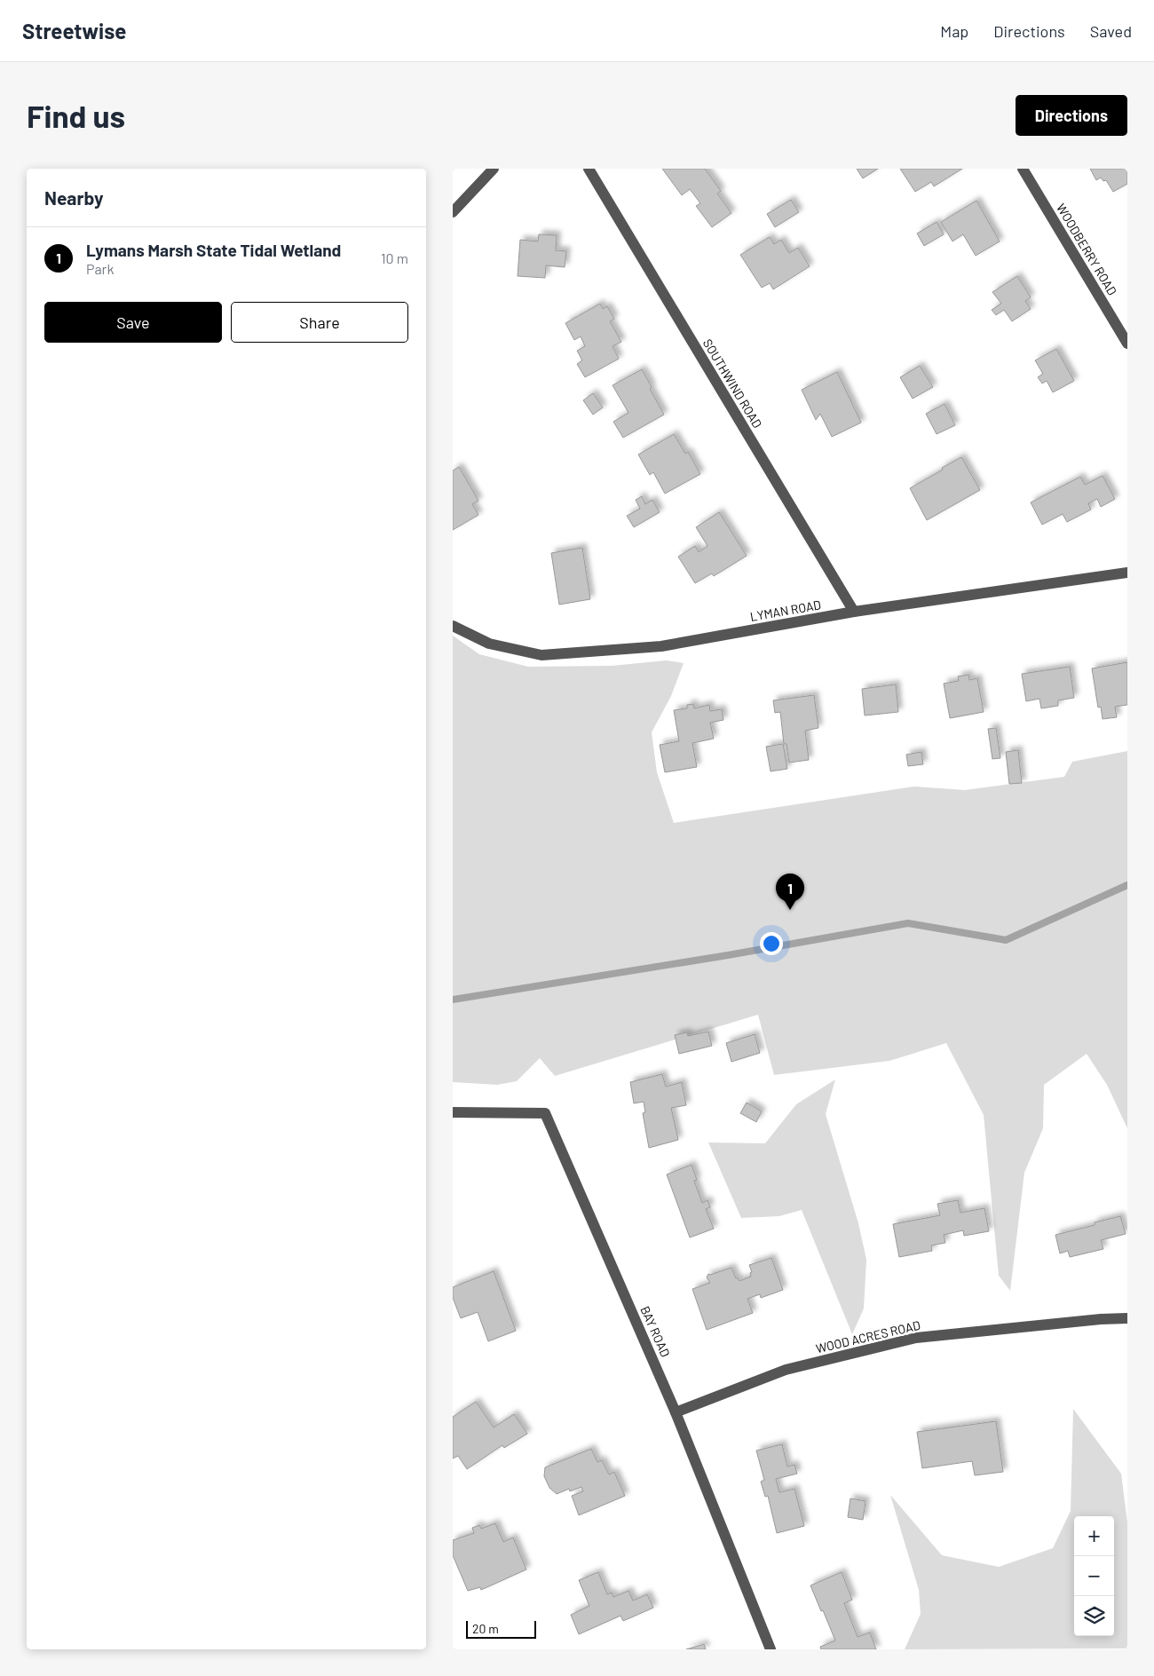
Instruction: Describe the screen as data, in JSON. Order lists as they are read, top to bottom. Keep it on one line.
{"streets":{"street":["WOODBERRY ROAD","SOUTHWIND ROAD","LYMAN ROAD","BAY ROAD","WOOD ACRES ROAD"]},"crossings":[["SOUTHWIND ROAD","LYMAN ROAD"],["BAY ROAD","WOOD ACRES ROAD"]],"scale_bar":"20 m","page":{"header":"Streetwise","nav":["Map","Directions","Saved"],"buttons":["Directions",["Save","Share"]],"title":"Find us","heading":"Nearby","list":[{"mark":"1","name":"Lymans Marsh State Tidal Wetland","note":"Park","value":"10 m"}],"pins":"1","map_buttons":["+","−"],"scale":"20 m"}}
